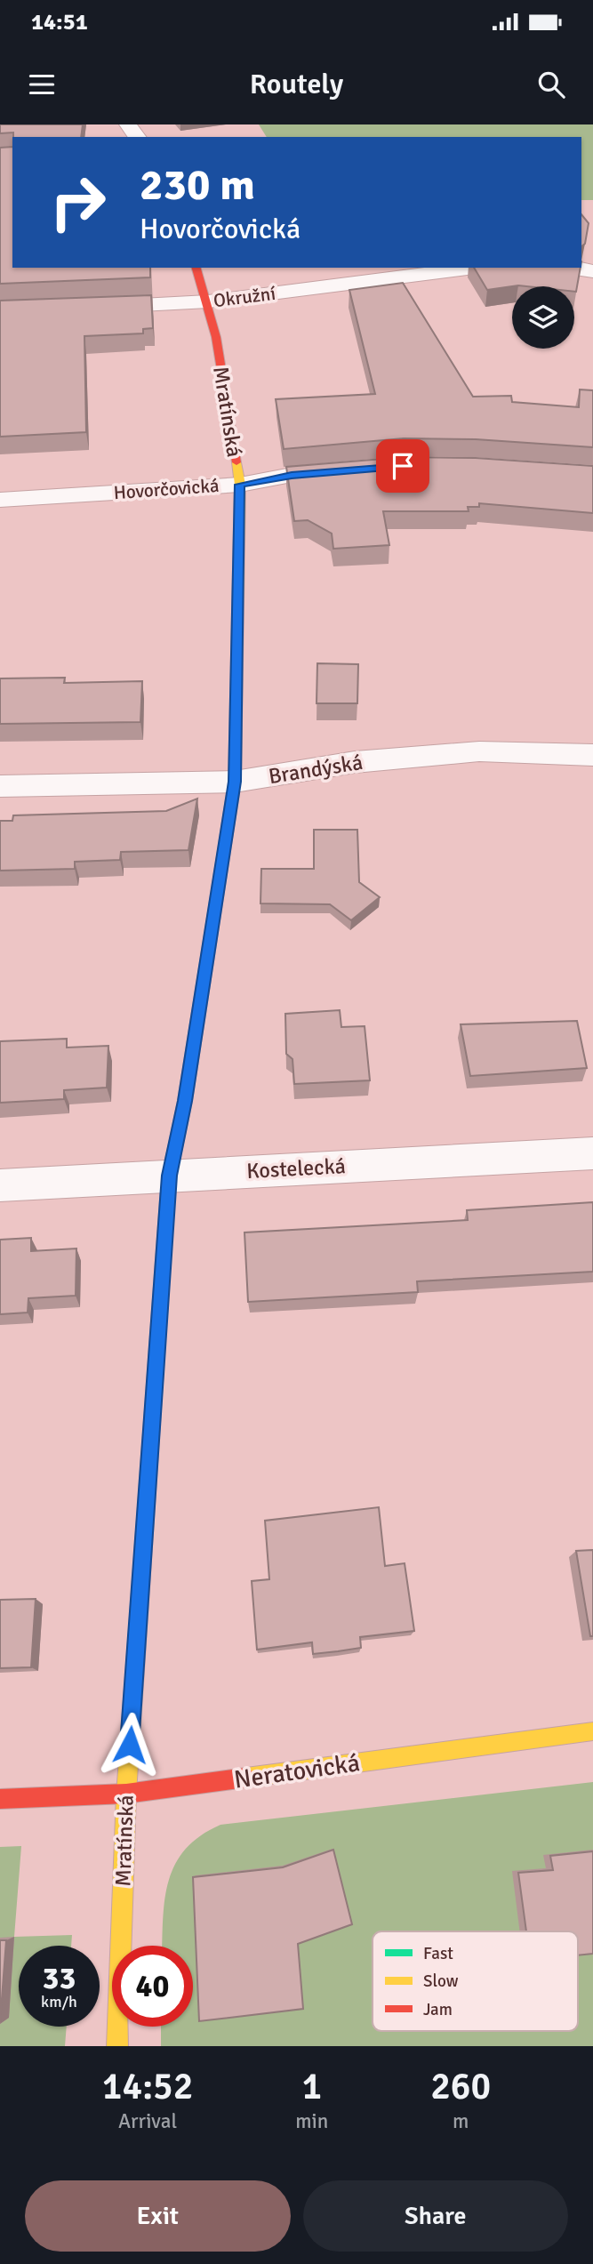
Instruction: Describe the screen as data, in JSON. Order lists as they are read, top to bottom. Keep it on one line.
{"streets":{"street":["Okružní","Mratínská","Hovorčovická","Brandýská","Kostelecká","Neratovická"]},"crossings":[["Okružní","Mratínská"],["Mratínská","Hovorčovická"],["Mratínská","Brandýská"],["Mratínská","Kostelecká"],["Mratínská","Neratovická"]],"legend":["Fast","Slow","Jam"],"page":{"status":"14:51","header":"Routely","turn":["230 m","Hovorčovická"],"speed":"33 km/h","limit":"40","eta":["14:52","Arrival","1","min","260","m"],"buttons":["Exit","Share"]}}
